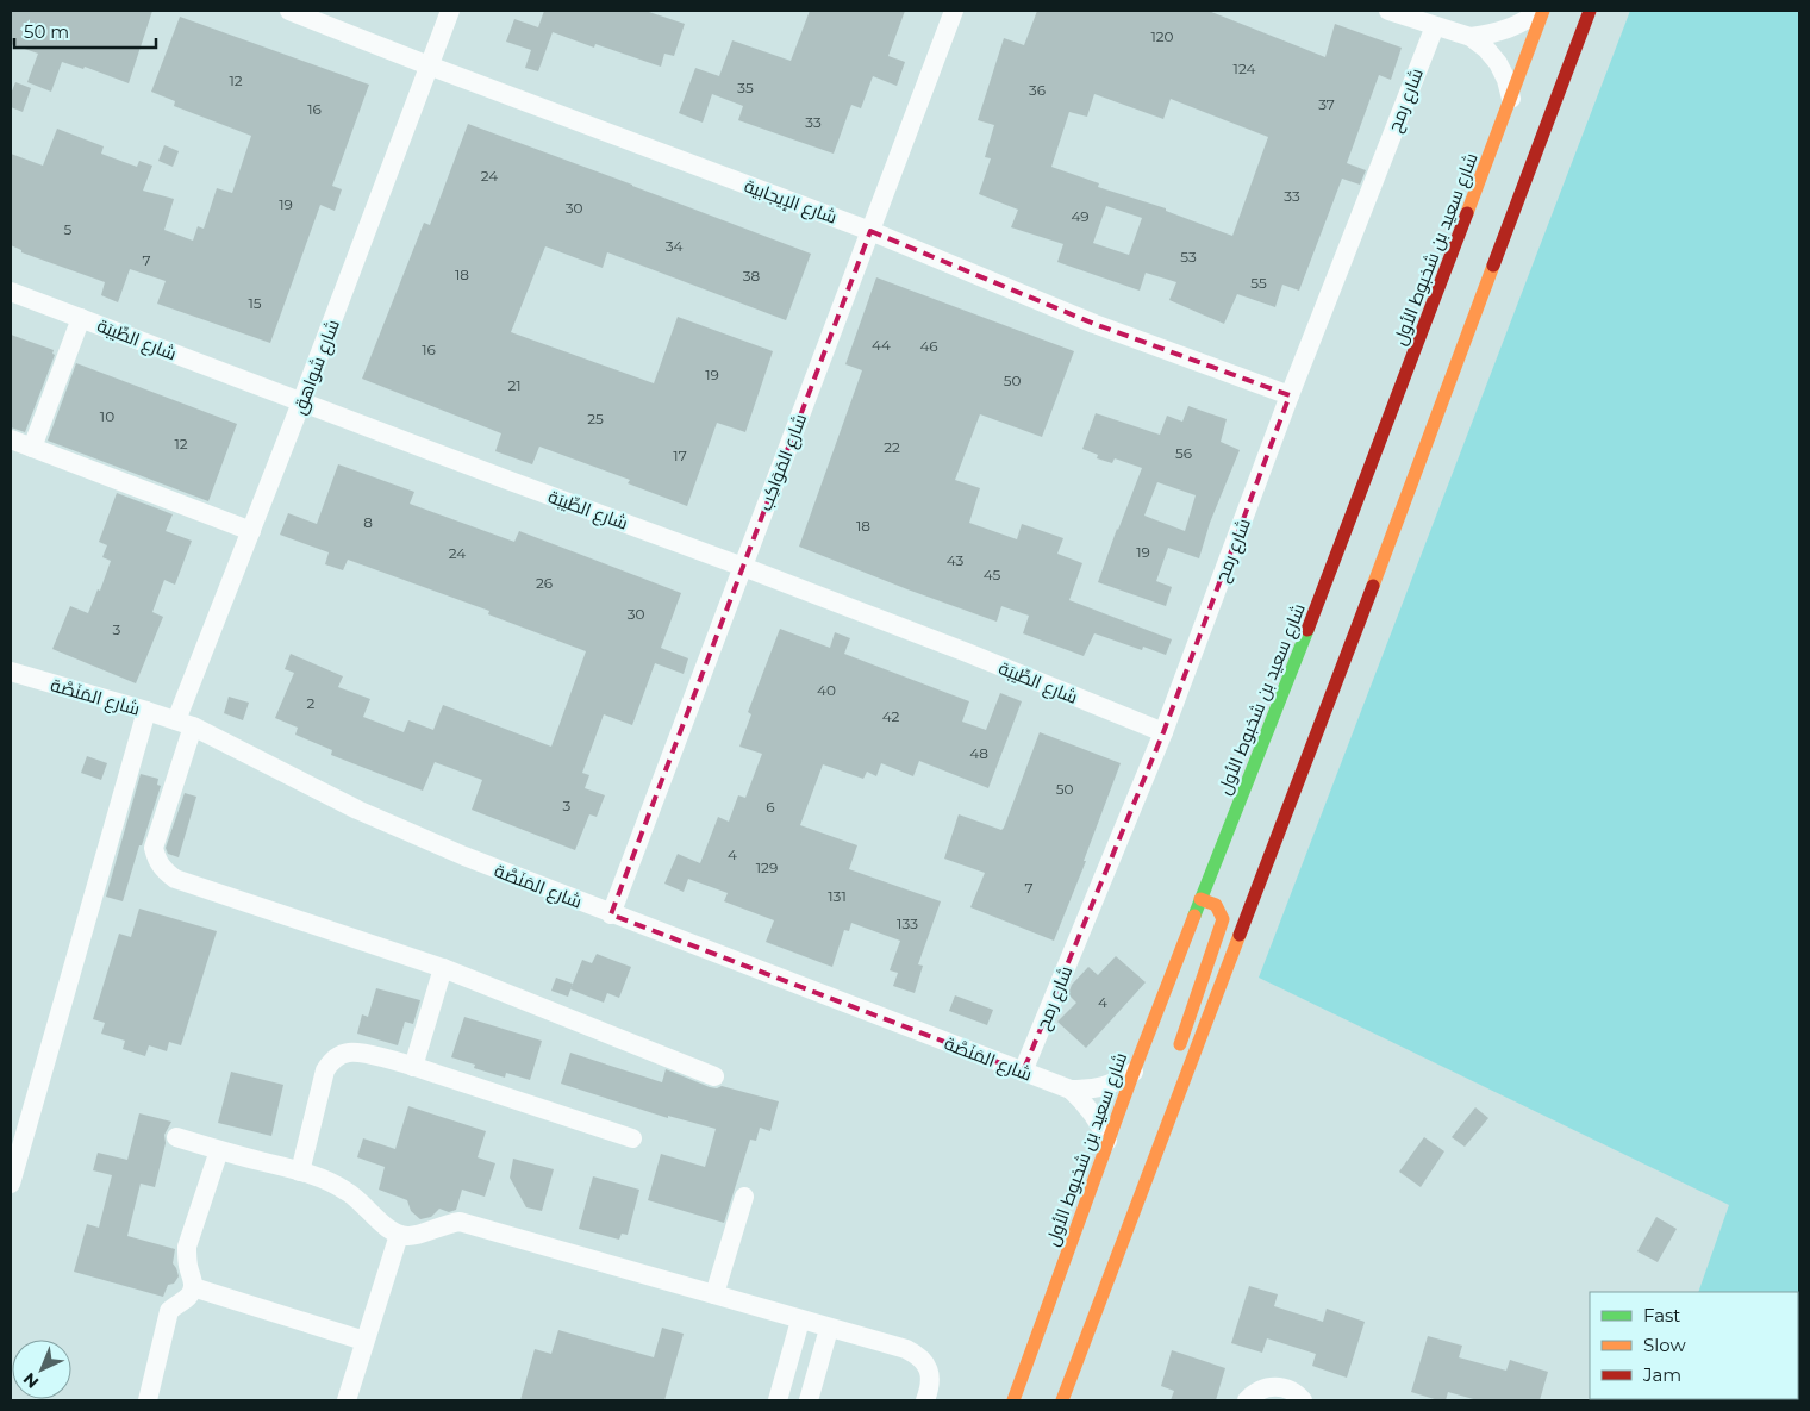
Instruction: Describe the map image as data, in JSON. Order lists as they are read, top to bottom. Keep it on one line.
{"streets":{"main road":["شارع سعيد بن شخبوط الأول"],"street":["شارع رمح","شارع الإيجابية","شارع الطِّيبَة","شارع شواهق","شارع المَوَاكِب","شارع المَنَصَّة"]},"crossings":[["شارع رمح","شارع الإيجابية"],["شارع رمح","شارع الطِّيبَة"],["شارع رمح","شارع المَنَصَّة"],["شارع الإيجابية","شارع شواهق"],["شارع الإيجابية","شارع المَوَاكِب"],["شارع سعيد بن شخبوط الأول","شارع المَنَصَّة"],["شارع الطِّيبَة","شارع شواهق"],["شارع الطِّيبَة","شارع المَوَاكِب"],["شارع شواهق","شارع المَنَصَّة"],["شارع المَوَاكِب","شارع المَنَصَّة"]],"house_numbers":["120","124","12","35","36","37","16","33","24","33","19","30","49","5","34","53","7","18","38","55","15","44","46","16","19","50","21","10","25","12","22","56","17","8","18","19","24","43","45","26","30","3","40","2","42","48","50","3","6","4","129","7","131","133","4"],"legend":["Fast","Slow","Jam"],"scale_bar":"50 m","north":"bottom left"}
